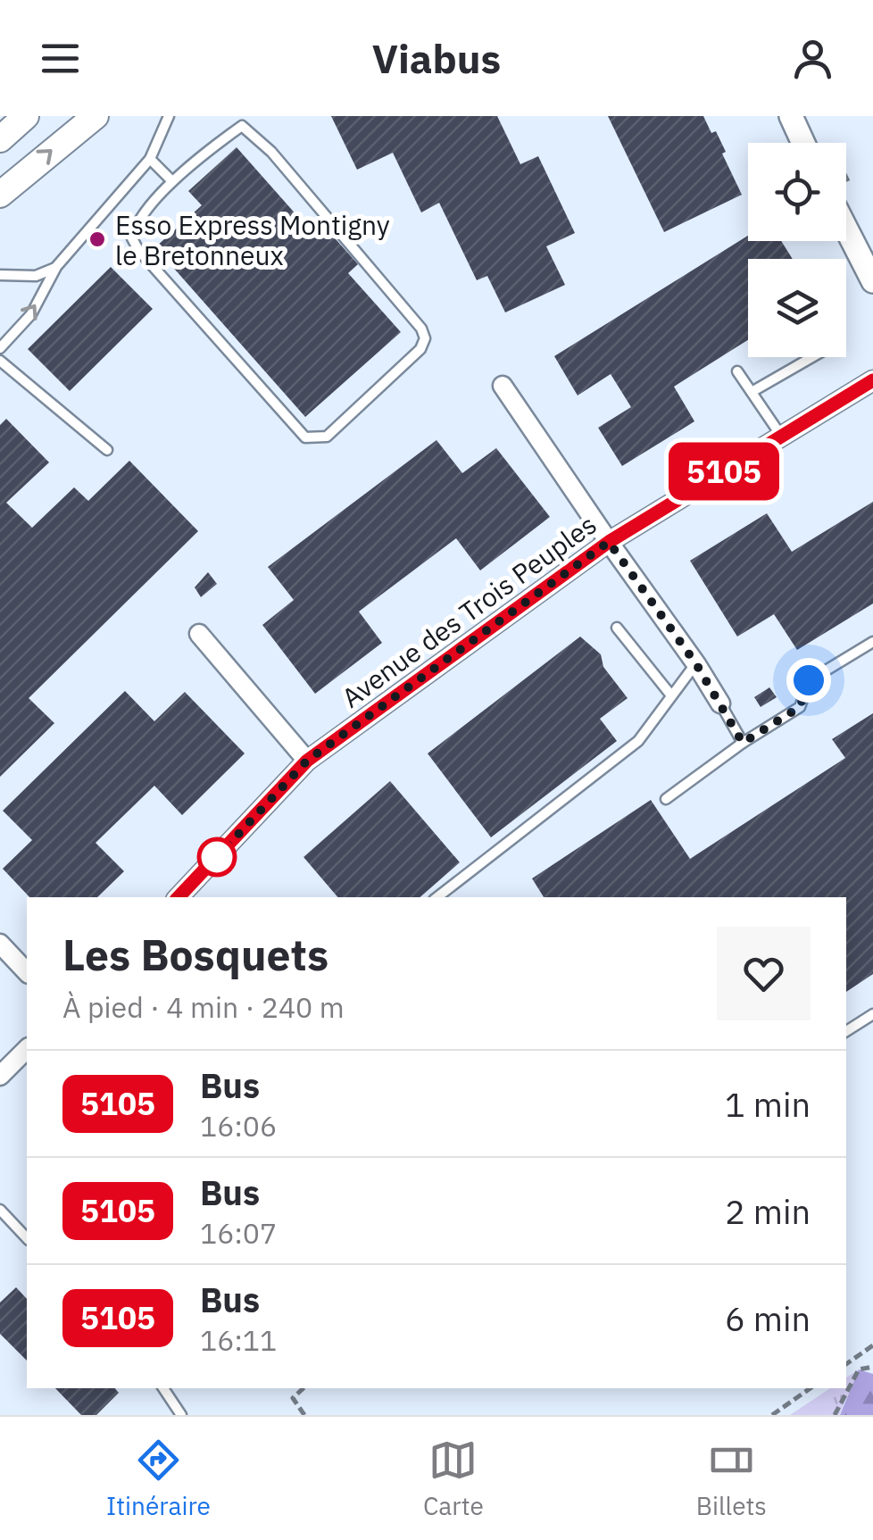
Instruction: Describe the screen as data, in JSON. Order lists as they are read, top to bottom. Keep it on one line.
{"streets":{"street":["Avenue des Trois Peuples"]},"places":["Esso Express Montigny le Bretonneux"],"lines":["bus line 5105"],"page":{"header":"Viabus","on_map":"5105","heading":["Les Bosquets","À pied · 4 min · 240 m"],"list":[{"mark":"5105","name":"Bus","note":"16:06","value":"1 min"},{"mark":"5105","name":"Bus","note":"16:07","value":"2 min"},{"mark":"5105","name":"Bus","note":"16:11","value":"6 min"}],"tabs":["Itinéraire","Carte","Billets"]}}
